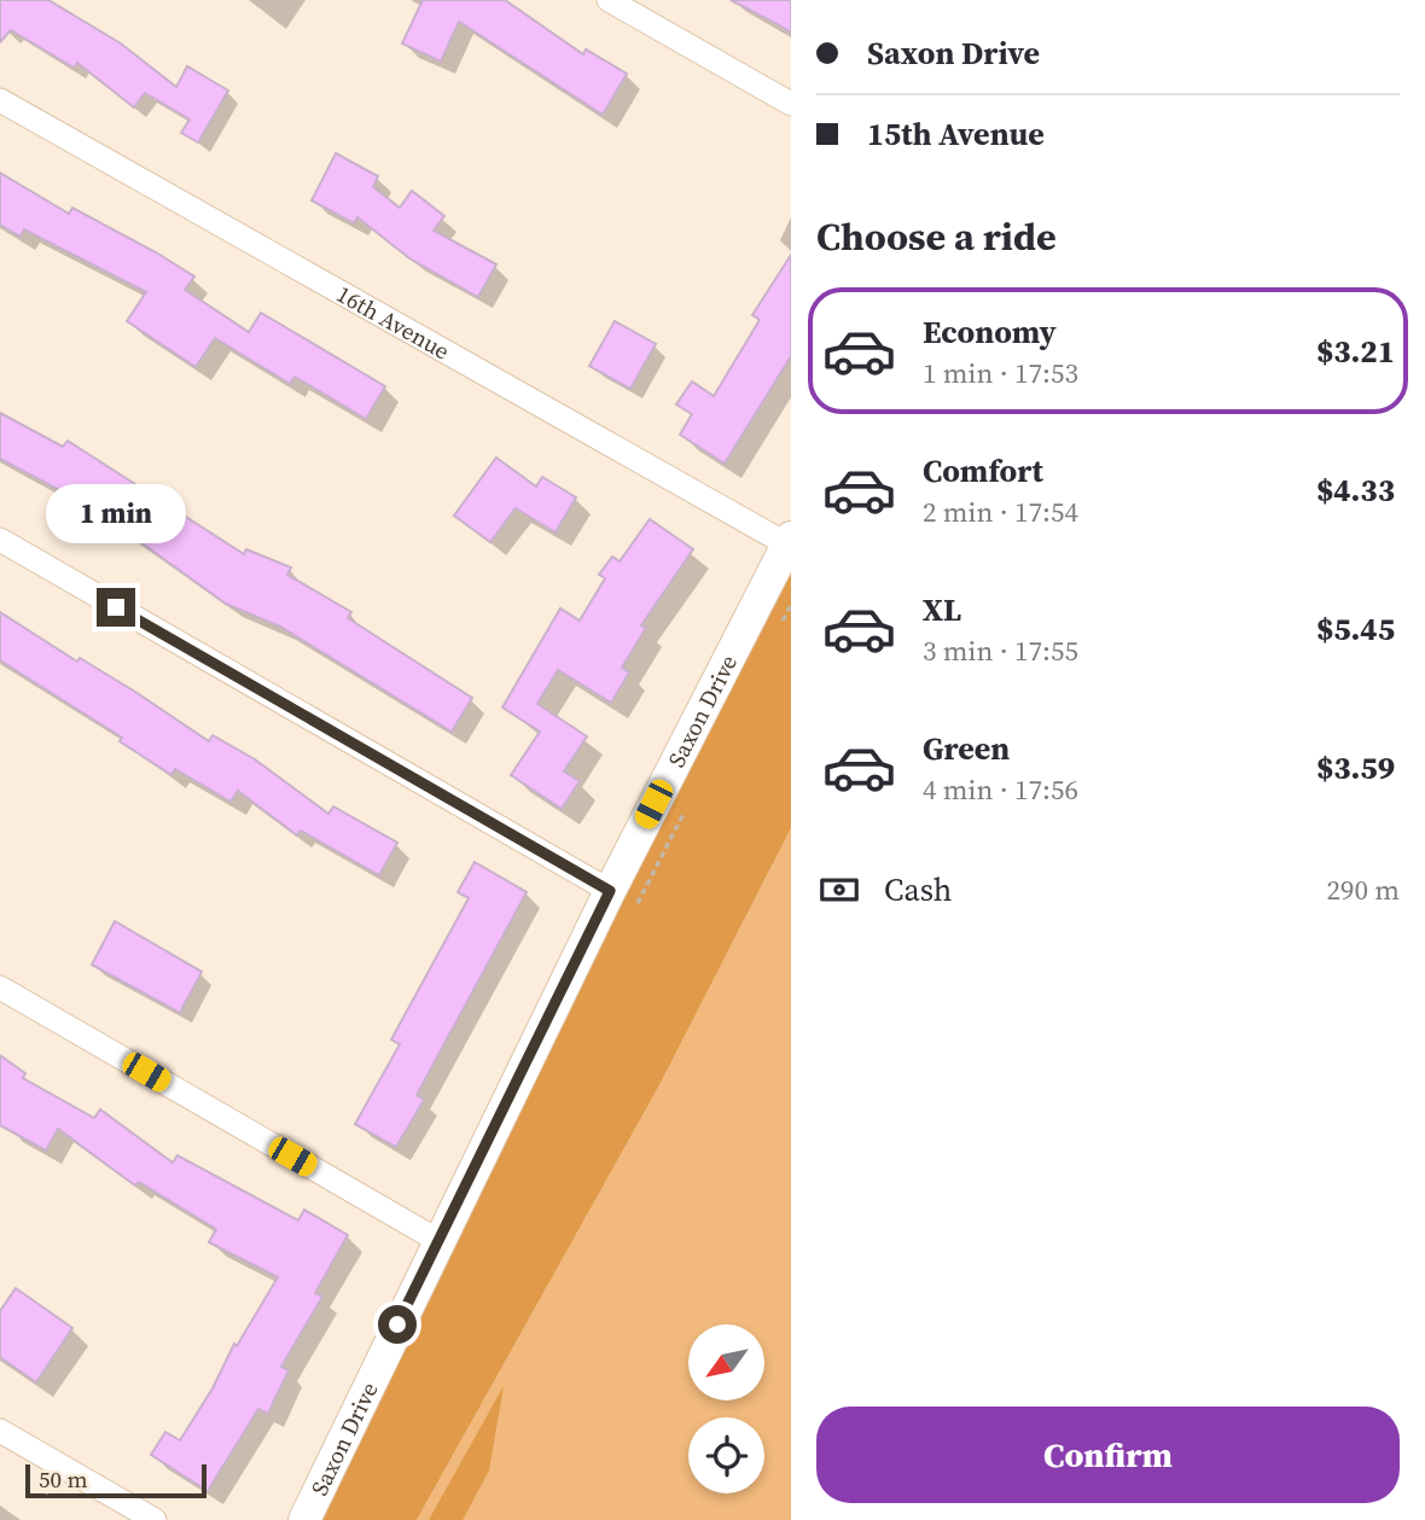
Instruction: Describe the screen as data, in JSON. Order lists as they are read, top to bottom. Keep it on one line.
{"streets":{"street":["16th Avenue","Saxon Drive"]},"crossings":[["16th Avenue","Saxon Drive"]],"scale_bar":"50 m","north":"bottom left","page":{"banner":["Saxon Drive","15th Avenue"],"heading":"Choose a ride","list":[{"name":"Economy","note":"1 min · 17:53","value":"$3.21"},{"name":"Comfort","note":"2 min · 17:54","value":"$4.33"},{"name":"XL","note":"3 min · 17:55","value":"$5.45"},{"name":"Green","note":"4 min · 17:56","value":"$3.59"}],"bubble":"1 min","pay":["Cash","290 m"],"buttons":"Confirm","scale":"50 m"}}
